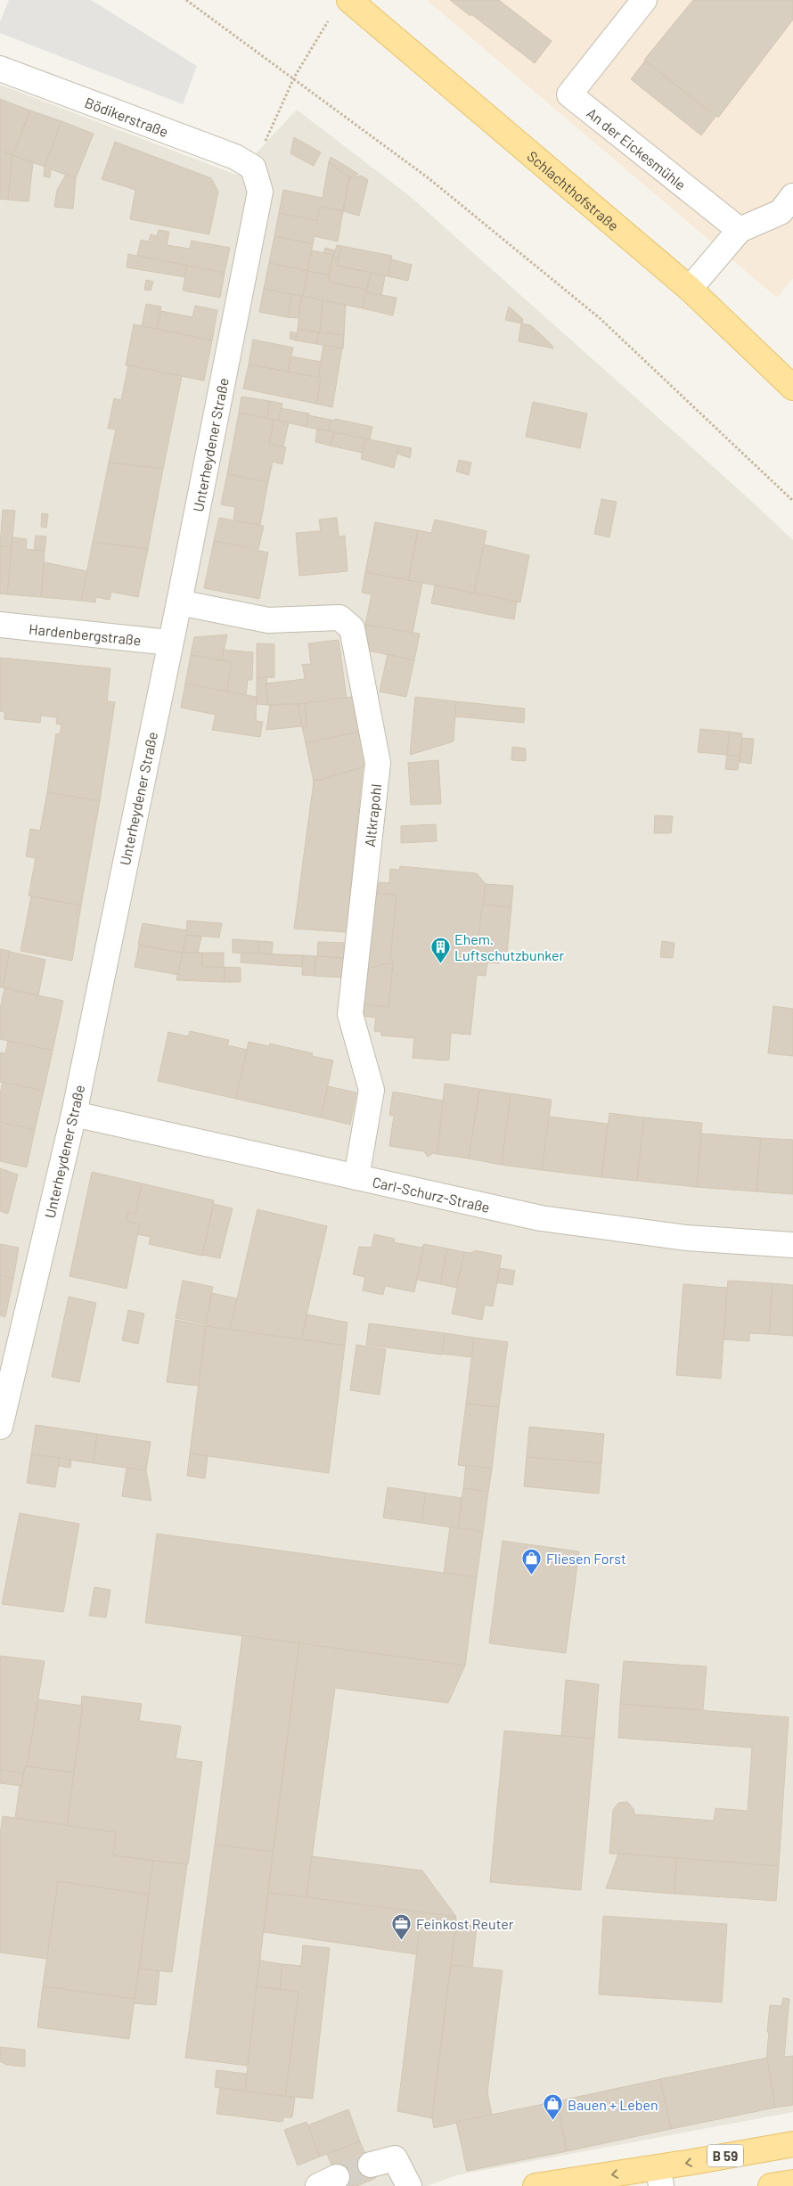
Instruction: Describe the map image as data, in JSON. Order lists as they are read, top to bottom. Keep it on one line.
{"streets":{"main road":["Schlachthofstraße","B 59"],"street":["Bödikerstraße","An der Eickesmühle","Unterheydener Straße","Hardenbergstraße","Altkrapohl","Carl-Schurz-Straße"]},"crossings":[["Bödikerstraße","Unterheydener Straße"],["Unterheydener Straße","Hardenbergstraße"],["Unterheydener Straße","Altkrapohl"],["Unterheydener Straße","Carl-Schurz-Straße"],["Altkrapohl","Carl-Schurz-Straße"]],"places":{"building":["Ehem. Luftschutzbunker"],"shop":["Fliesen Forst","Bauen + Leben"],"office":["Feinkost Reuter"]}}
